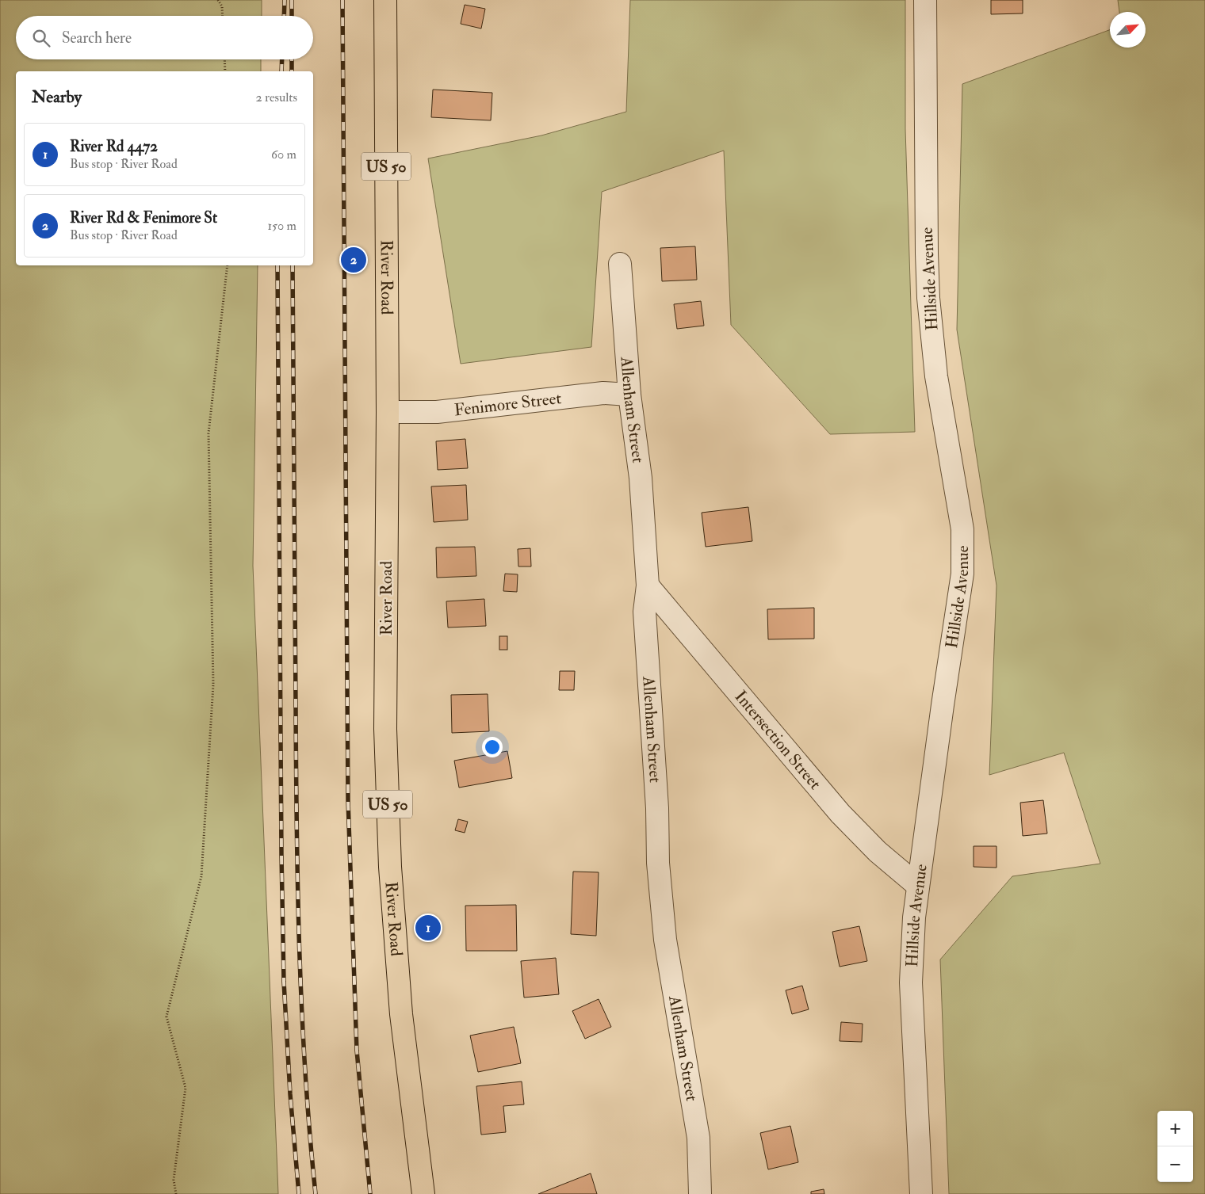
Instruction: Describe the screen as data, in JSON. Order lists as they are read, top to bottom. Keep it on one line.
{"streets":{"main road":["US 50","River Road"],"street":["Hillside Avenue","Fenimore Street","Allenham Street","Intersection Street"]},"crossings":[["River Road","Fenimore Street"],["Hillside Avenue","Intersection Street"],["Fenimore Street","Allenham Street"],["Allenham Street","Intersection Street"]],"north":"top right","page":{"search":"Search here","heading":["Nearby","2 results"],"list":[{"mark":"1","name":"River Rd 4472","note":"Bus stop · River Road","value":"60 m"},{"mark":"2","name":"River Rd & Fenimore St","note":"Bus stop · River Road","value":"150 m"}],"pins":["2","1"],"map_buttons":["+","−"]}}
